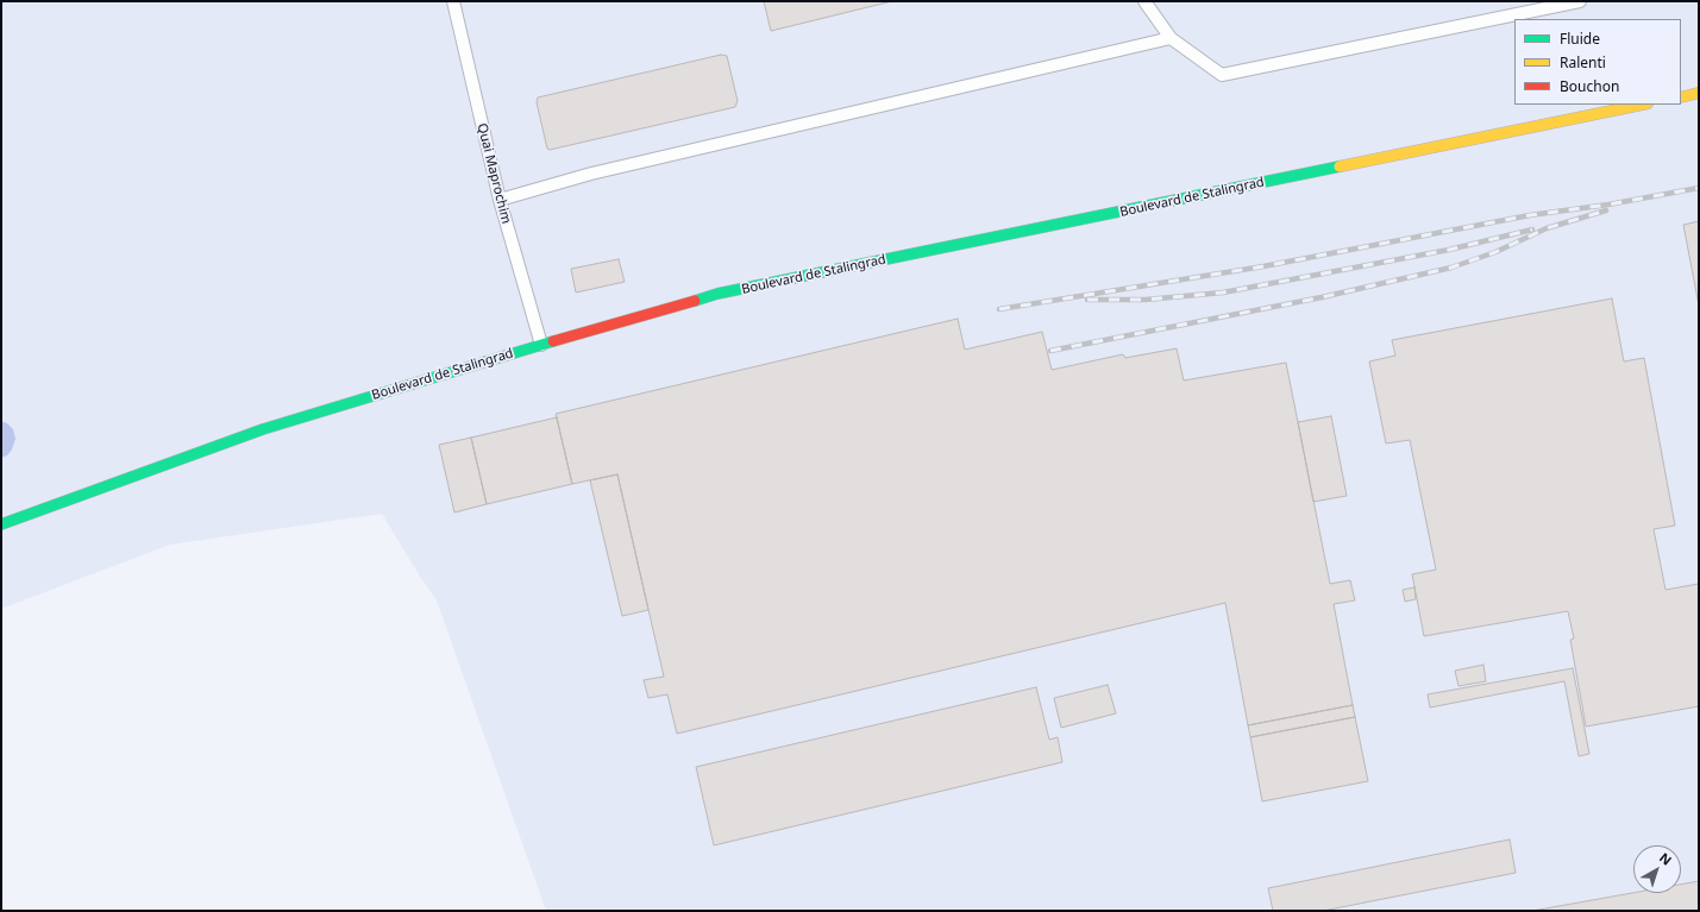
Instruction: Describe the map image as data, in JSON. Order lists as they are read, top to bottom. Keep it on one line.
{"streets":{"main road":["Boulevard de Stalingrad"],"lane":["Quai Maprochim"]},"crossings":[["Quai Maprochim","Boulevard de Stalingrad"]],"legend":["Fluide","Ralenti","Bouchon"],"north":"top right"}
